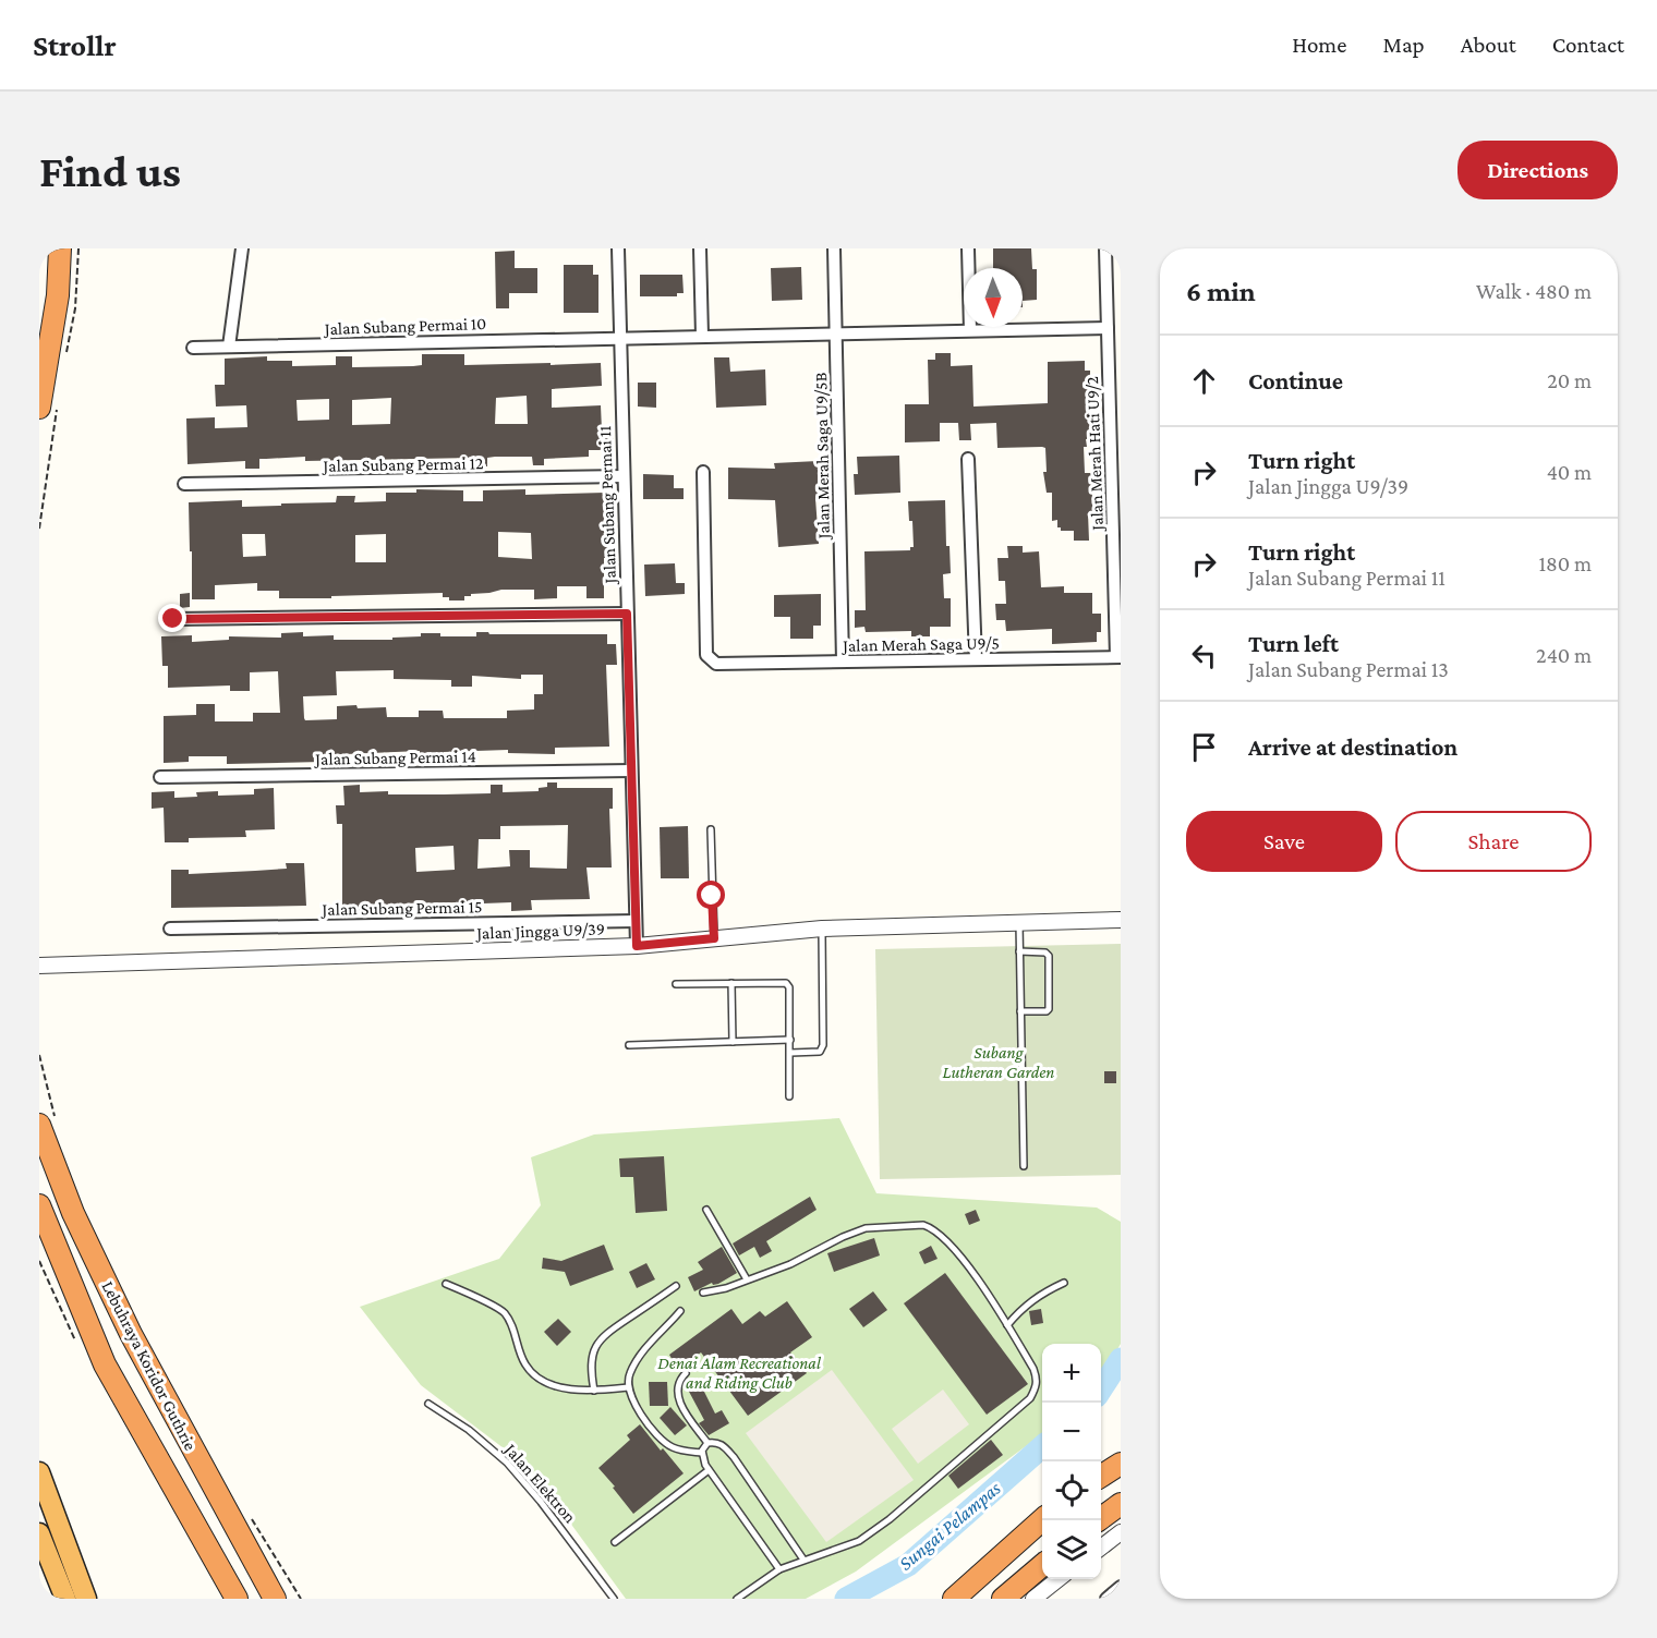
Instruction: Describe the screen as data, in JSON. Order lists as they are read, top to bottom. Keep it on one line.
{"streets":{"highway":["Lebuhraya Koridor Guthrie"],"street":["Jalan Subang Permai 10","Jalan Merah Hati U9/2","Jalan Merah Saga U9/5B","Jalan Subang Permai 12","Jalan Subang Permai 11","Jalan Merah Saga U9/5","Jalan Subang Permai 14","Jalan Subang Permai 15","Jalan Jingga U9/39"],"lane":["Jalan Elektron"]},"crossings":[["Jalan Subang Permai 10","Jalan Merah Hati U9/2"],["Jalan Subang Permai 10","Jalan Merah Saga U9/5B"],["Jalan Subang Permai 10","Jalan Subang Permai 11"],["Jalan Merah Hati U9/2","Jalan Merah Saga U9/5"],["Jalan Merah Saga U9/5B","Jalan Merah Saga U9/5"],["Jalan Subang Permai 12","Jalan Subang Permai 11"],["Jalan Subang Permai 11","Jalan Subang Permai 14"],["Jalan Subang Permai 11","Jalan Subang Permai 15"],["Jalan Subang Permai 11","Jalan Jingga U9/39"]],"water":["Sungai Pelampas"],"parks":["Subang Lutheran Garden","Denai Alam Recreational and Riding Club"],"north":"bottom","page":{"header":"Strollr","nav":["Home","Map","About","Contact"],"buttons":["Directions",["Save","Share"]],"title":"Find us","heading":["6 min","Walk · 480 m"],"list":[["Continue","20 m"],["Turn right","Jalan Jingga U9/39","40 m"],["Turn right","Jalan Subang Permai 11","180 m"],["Turn left","Jalan Subang Permai 13","240 m"],"Arrive at destination"],"map_buttons":["+","−"]}}
